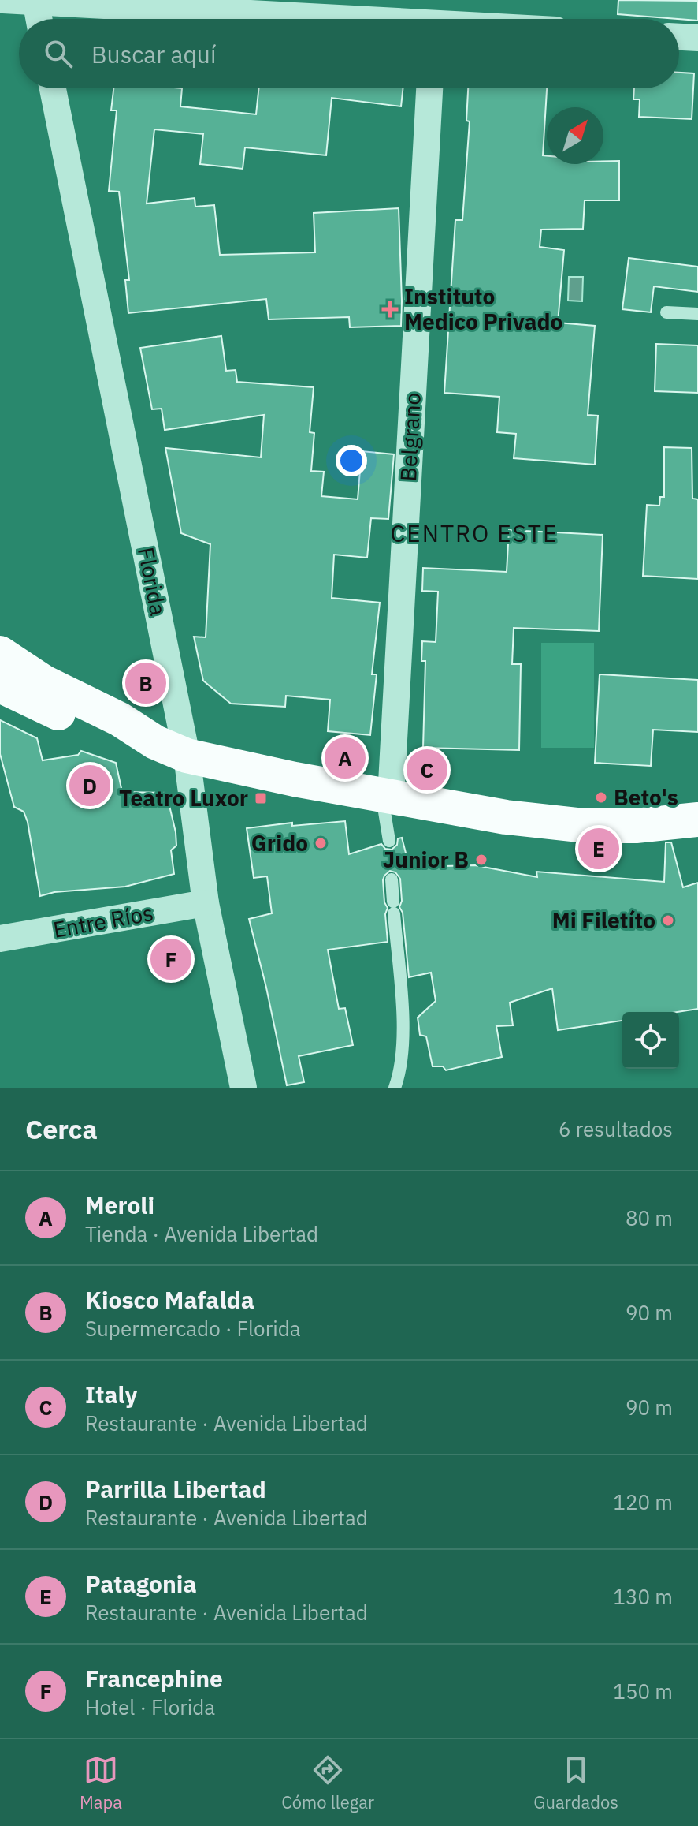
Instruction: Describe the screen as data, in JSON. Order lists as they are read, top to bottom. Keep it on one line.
{"streets":{"street":["Belgrano","Florida","Entre Ríos"]},"crossings":[["Florida","Entre Ríos"]],"districts":["CENTRO ESTE"],"places":{"health":["Instituto Medico Privado"],"other":["Beto's","Grido","Junior B","Mi Filetíto"],"transit":["Teatro Luxor"]},"north":"top right","page":{"search":"Buscar aquí","pins":["B","A","C","D","E","F"],"heading":["Cerca","6 resultados"],"list":[{"mark":"A","name":"Meroli","note":"Tienda · Avenida Libertad","value":"80 m"},{"mark":"B","name":"Kiosco Mafalda","note":"Supermercado · Florida","value":"90 m"},{"mark":"C","name":"Italy","note":"Restaurante · Avenida Libertad","value":"90 m"},{"mark":"D","name":"Parrilla Libertad","note":"Restaurante · Avenida Libertad","value":"120 m"},{"mark":"E","name":"Patagonia","note":"Restaurante · Avenida Libertad","value":"130 m"},{"mark":"F","name":"Francephine","note":"Hotel · Florida","value":"150 m"}],"nav":["Mapa","Cómo llegar","Guardados"]}}
